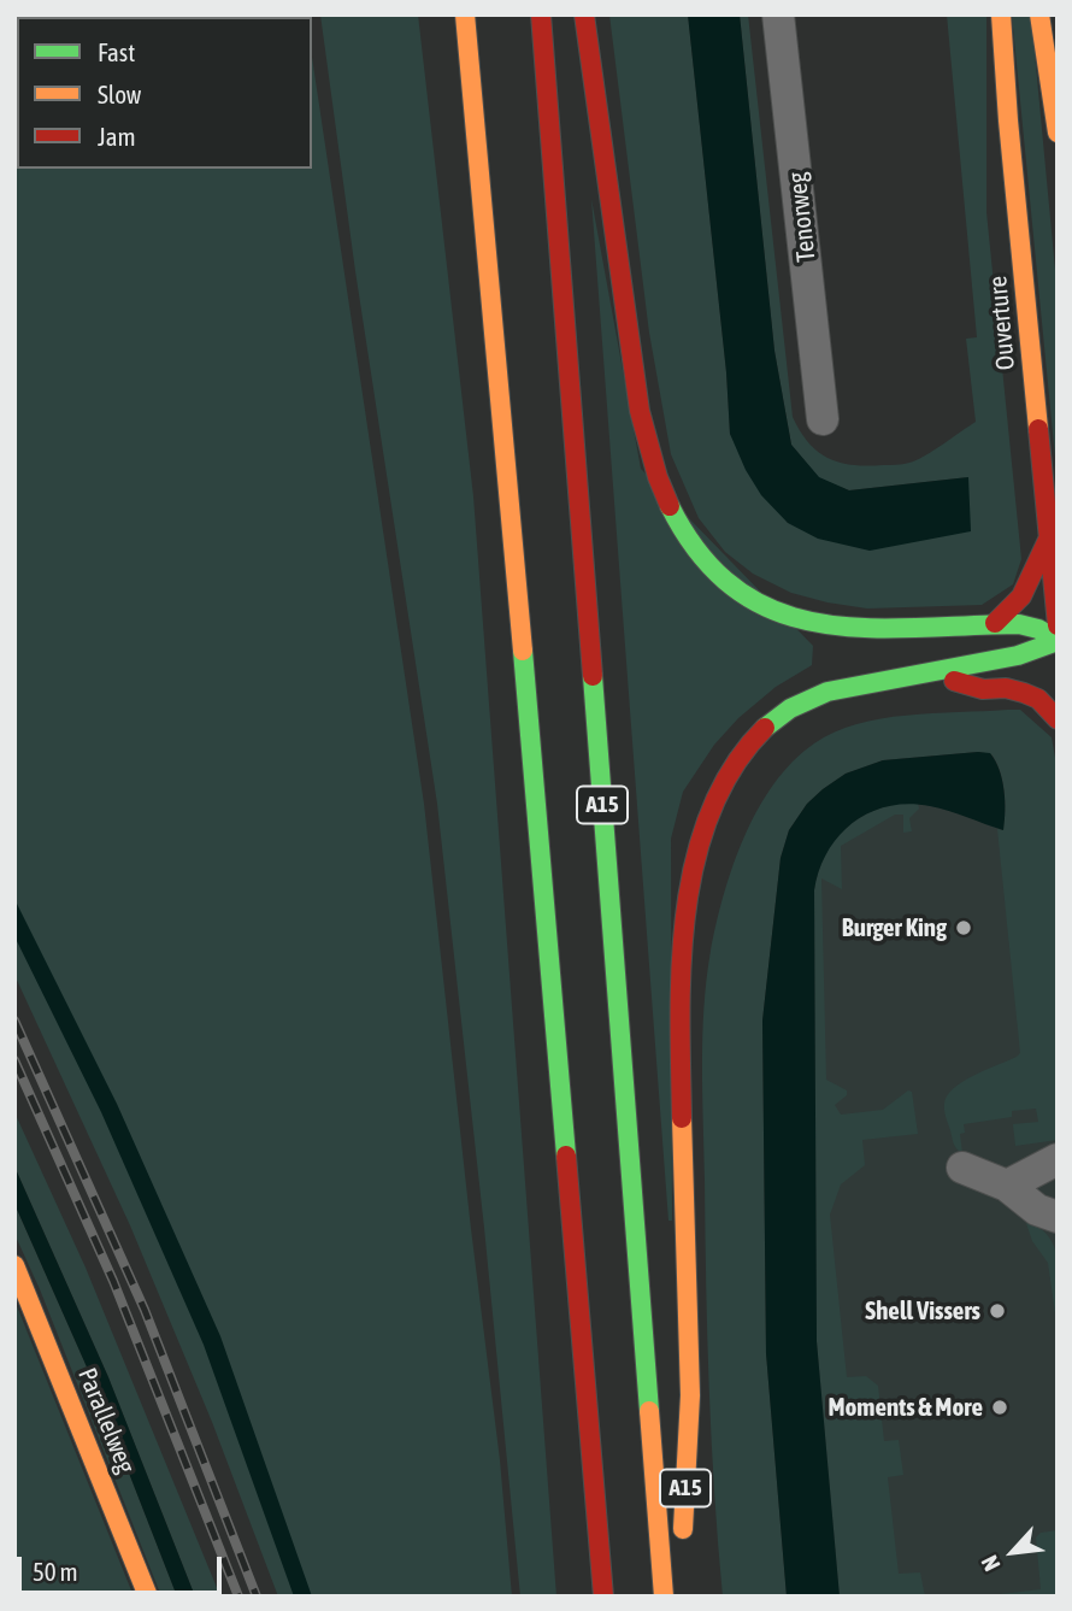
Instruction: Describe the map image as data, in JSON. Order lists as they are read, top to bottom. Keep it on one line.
{"streets":{"main road":["Ouverture","A15","Parallelweg"],"street":["Tenorweg"]},"places":["Burger King","Shell Vissers","Moments & More"],"legend":["Fast","Slow","Jam"],"scale_bar":"50 m","north":"bottom left"}
